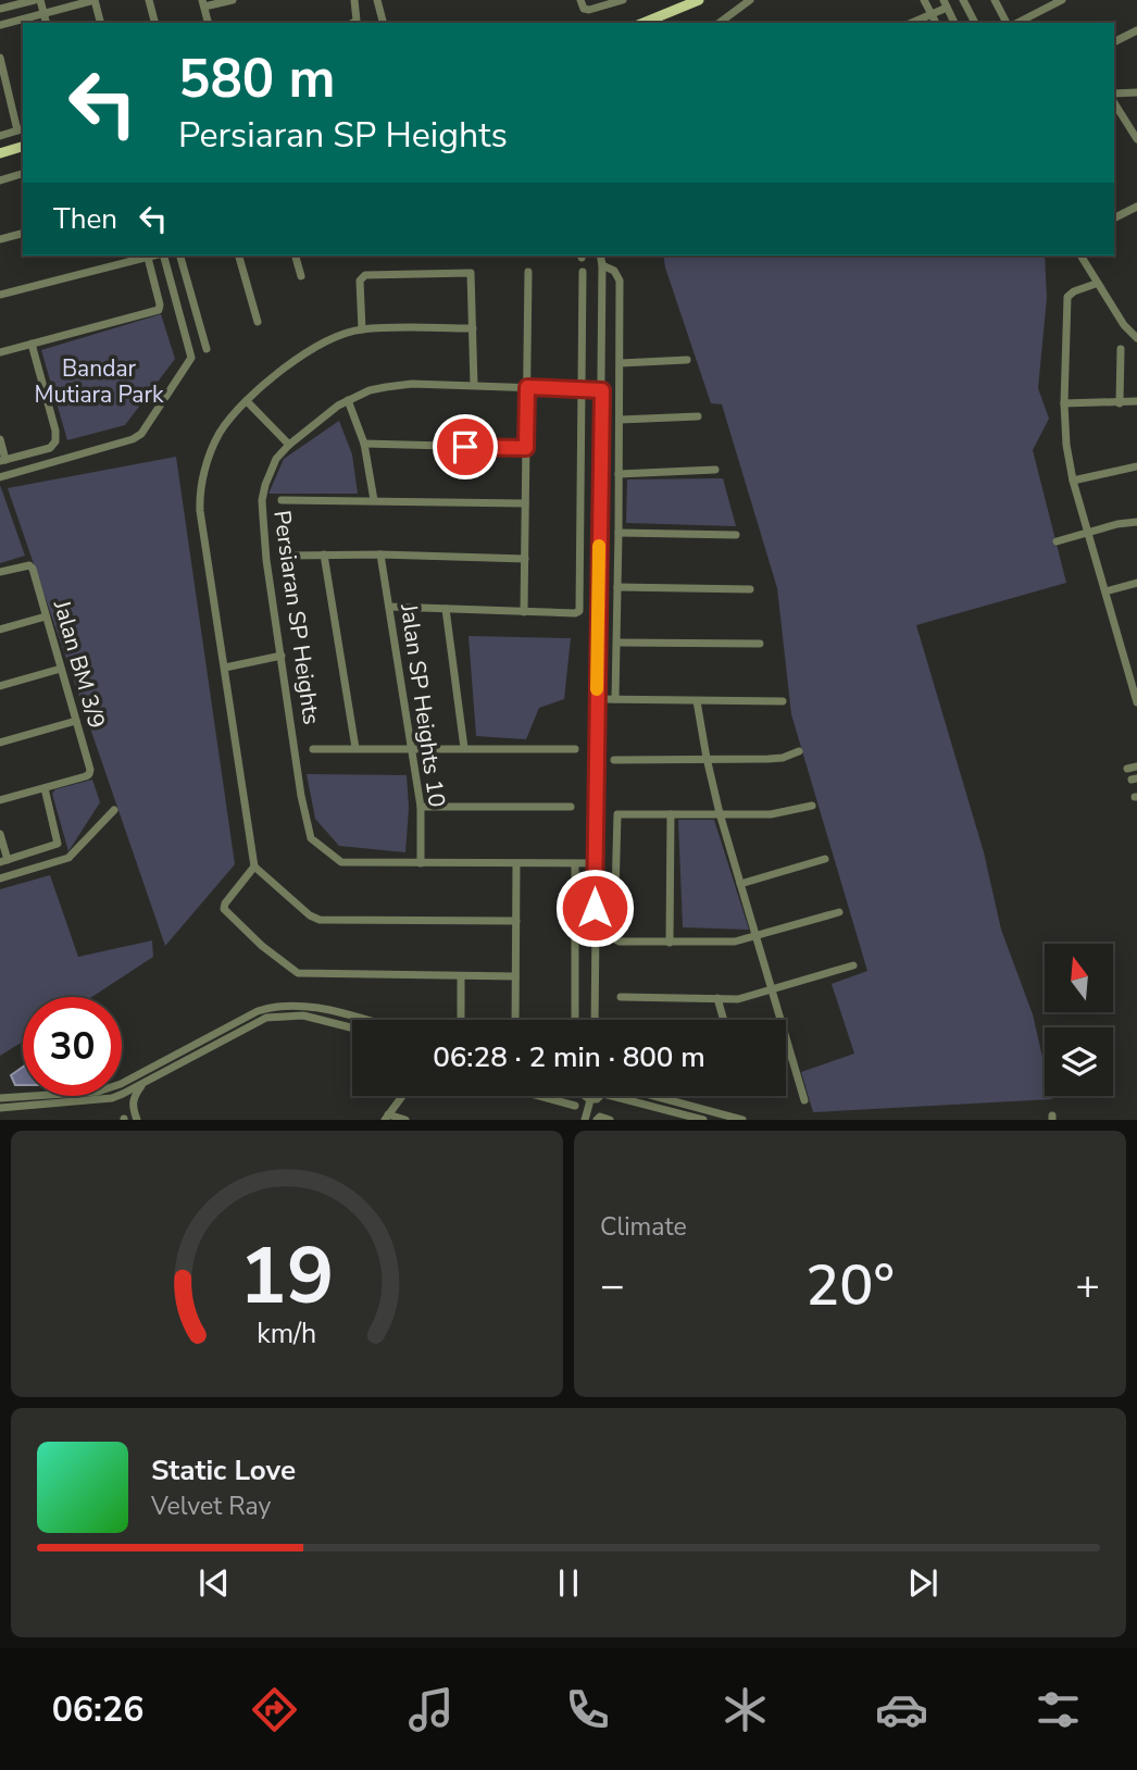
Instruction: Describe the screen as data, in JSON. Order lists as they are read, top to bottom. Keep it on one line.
{"streets":{"street":["Persiaran SP Heights","Jalan BM 3/9","Jalan SP Heights 10"]},"crossings":[["Persiaran SP Heights","Jalan SP Heights 10"]],"parks":["Bandar Mutiara Park"],"north":"top","page":{"turn":["580 m","Persiaran SP Heights"],"then":"Then","limit":"30","trip":"06:28 · 2 min · 800 m","tile":"Climate","heat":["−","20°","+"],"song":["Static Love","Velvet Ray"],"tabs":"06:26","gauge":["19","km/h"]}}
